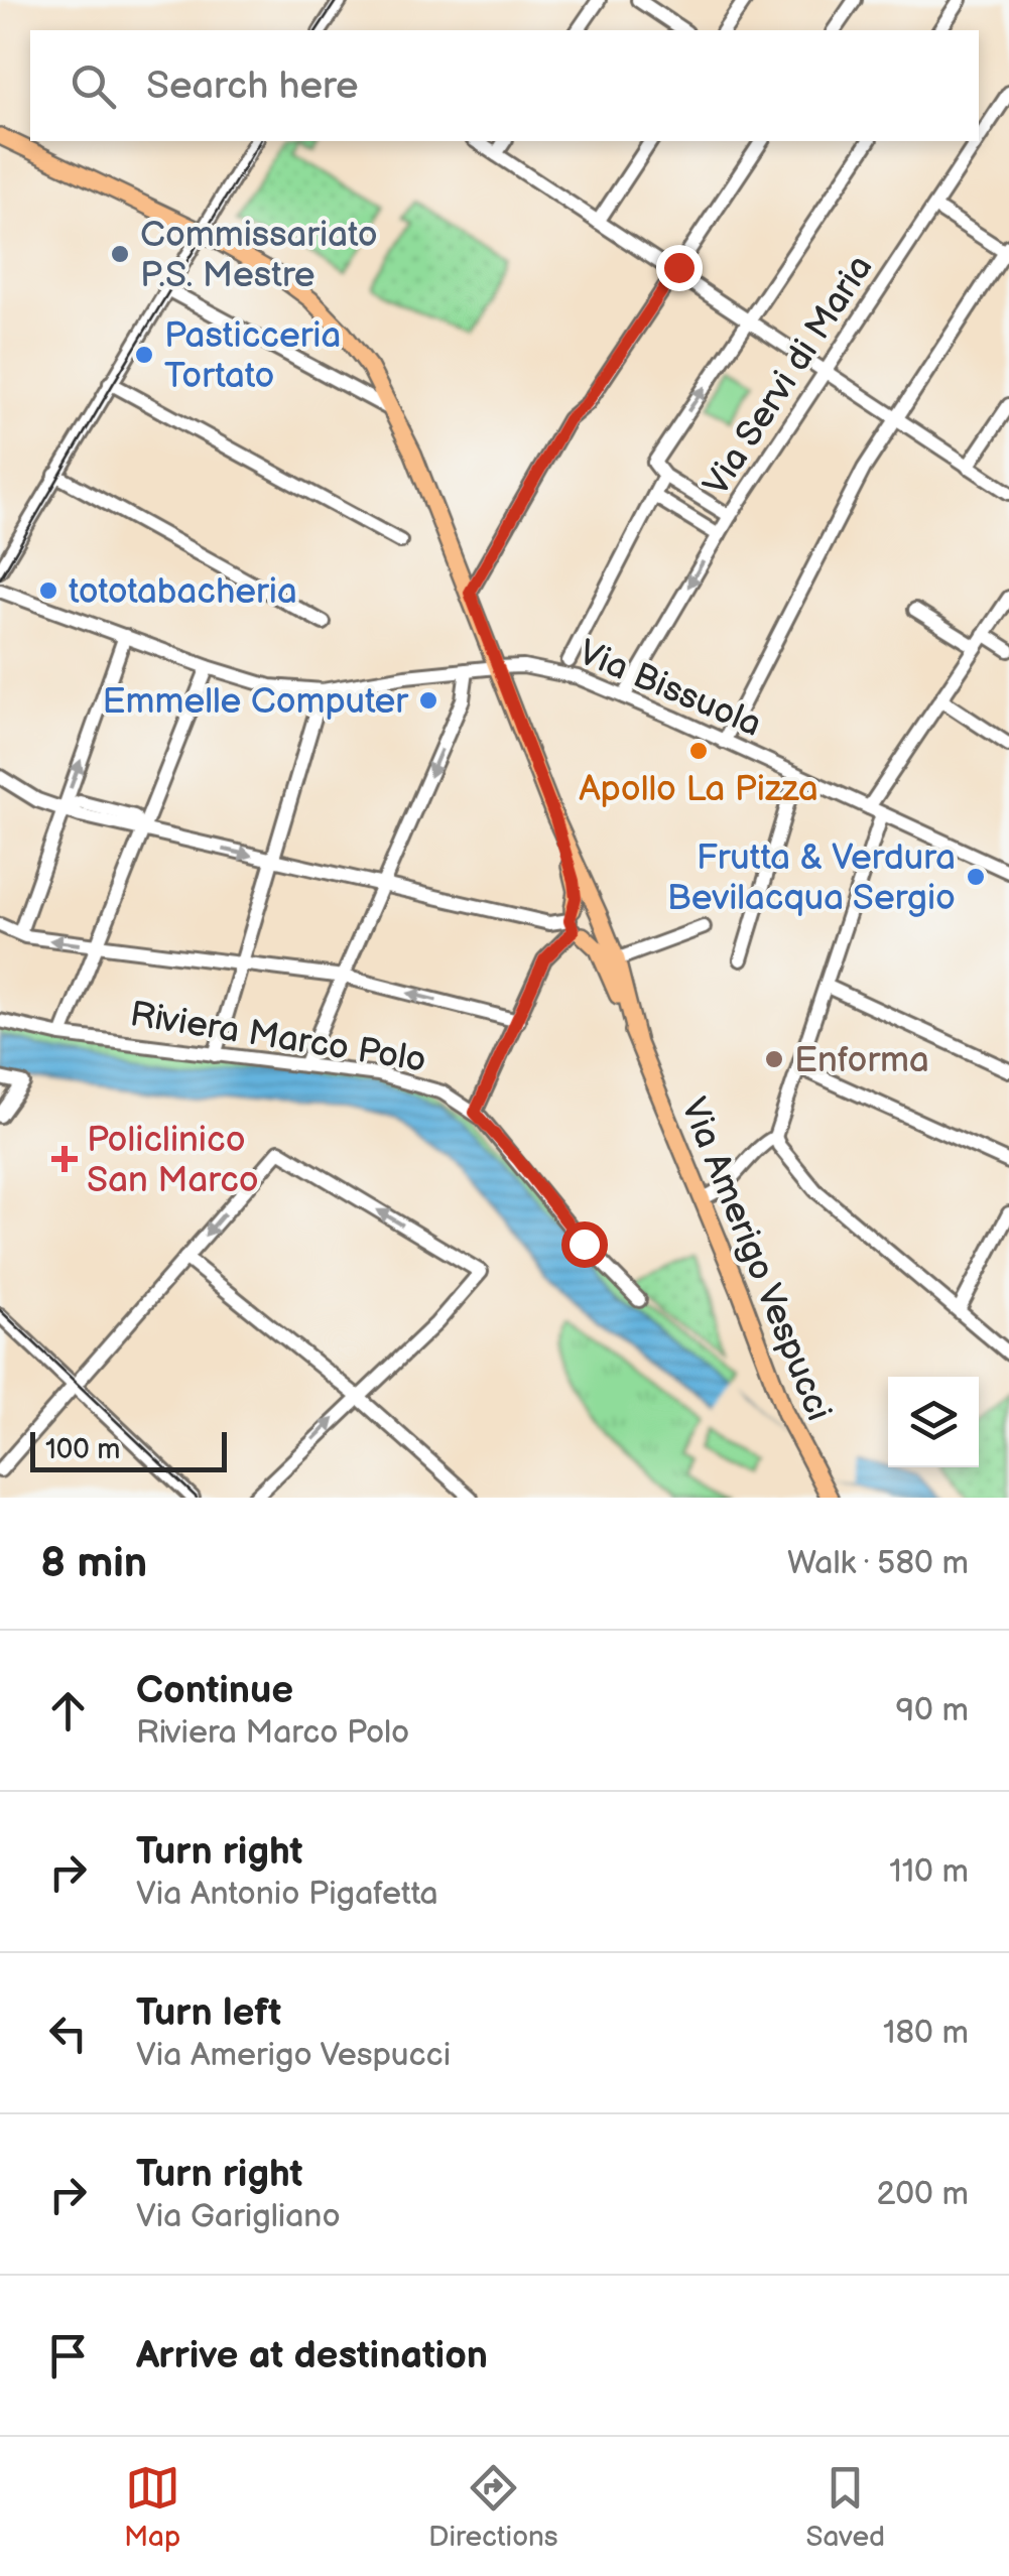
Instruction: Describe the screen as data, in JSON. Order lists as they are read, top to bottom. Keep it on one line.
{"streets":{"main road":["Via Amerigo Vespucci"],"street":["Via Servi di Maria","Via Bissuola","Riviera Marco Polo"]},"crossings":[["Via Servi di Maria","Via Bissuola"],["Via Bissuola","Via Amerigo Vespucci"]],"places":{"other":["Commissariato P.S. Mestre","Pasticceria Tortato","tototabacheria","Emmelle Computer","Apollo La Pizza","Frutta & Verdura Bevilacqua Sergio","Enforma"],"health":["Policlinico San Marco"]},"scale_bar":"100 m","page":{"search":"Search here","scale":"100 m","heading":["8 min","Walk · 580 m"],"list":[["Continue","Riviera Marco Polo","90 m"],["Turn right","Via Antonio Pigafetta","110 m"],["Turn left","Via Amerigo Vespucci","180 m"],["Turn right","Via Garigliano","200 m"],"Arrive at destination"],"nav":["Map","Directions","Saved"]}}
